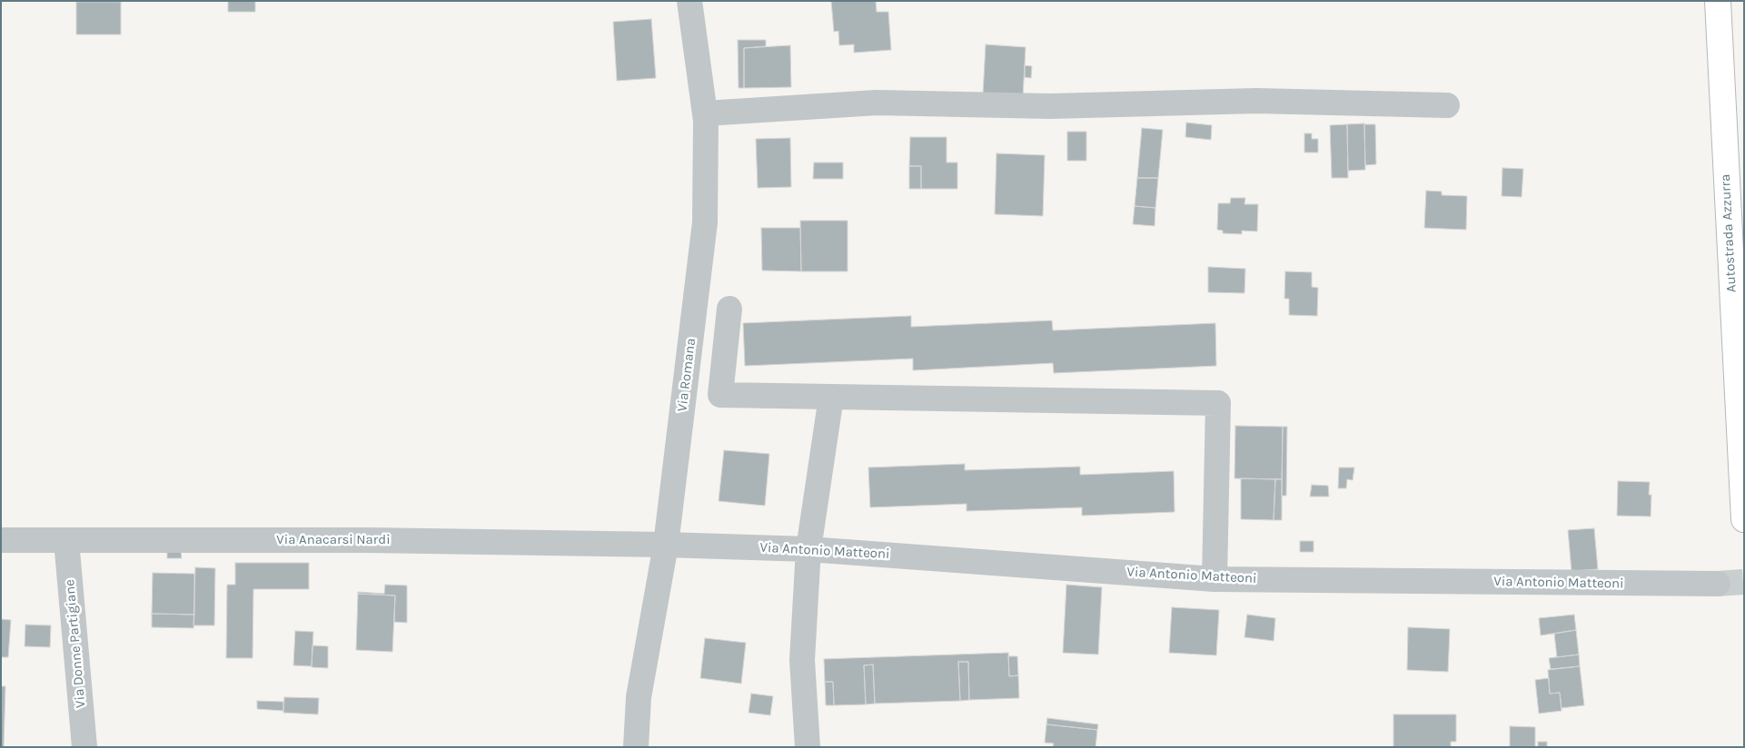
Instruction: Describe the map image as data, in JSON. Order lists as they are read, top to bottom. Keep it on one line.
{"streets":{"highway":["Autostrada Azzurra"],"street":["Via Romana","Via Anacarsi Nardi","Via Antonio Matteoni","Via Donne Partigiane"]},"crossings":[["Via Romana","Via Anacarsi Nardi"],["Via Romana","Via Antonio Matteoni"],["Via Anacarsi Nardi","Via Antonio Matteoni"],["Via Anacarsi Nardi","Via Donne Partigiane"]]}
